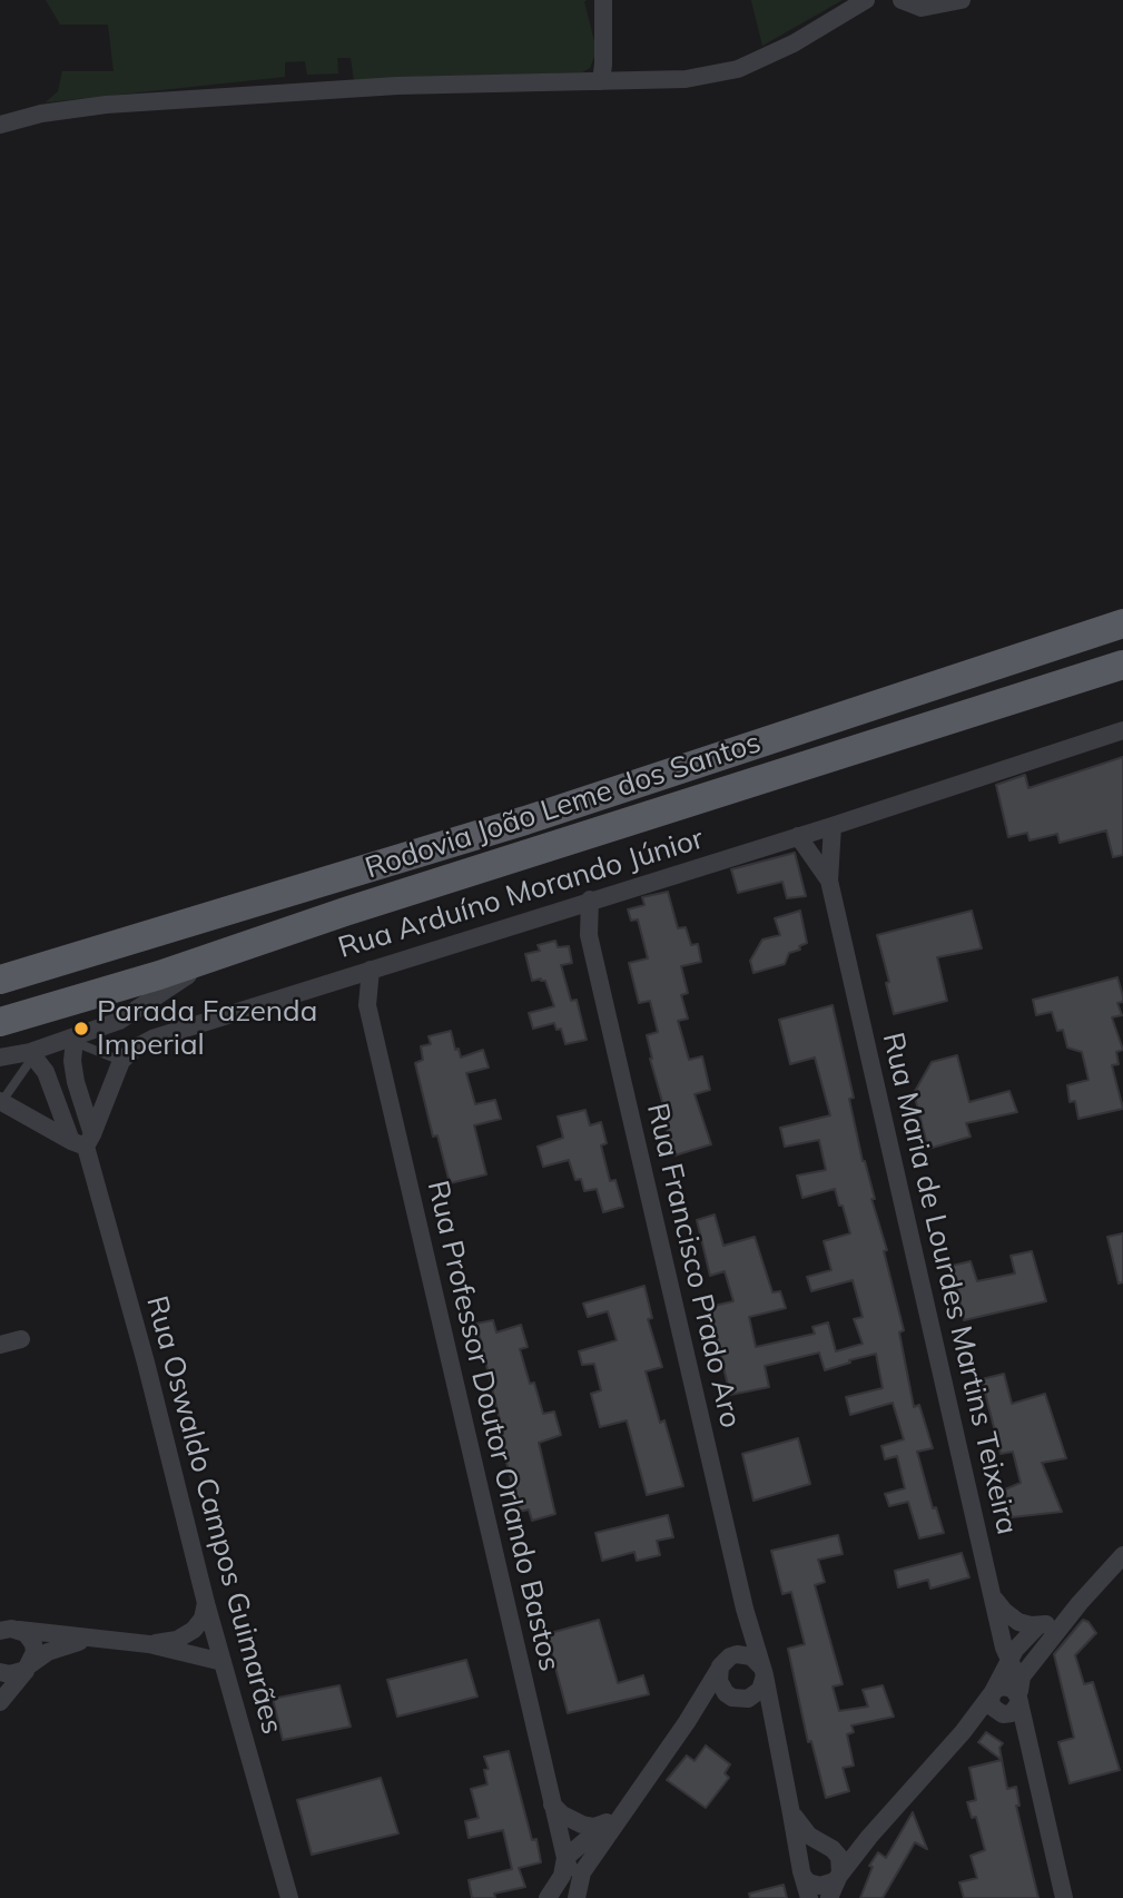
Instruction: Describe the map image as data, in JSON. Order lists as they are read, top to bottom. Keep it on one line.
{"streets":{"main road":["Rodovia João Leme dos Santos"],"street":["Rua Arduíno Morando Júnior","Rua Francisco Prado Aro","Rua Maria de Lourdes Martins Teixeira","Rua Professor Doutor Orlando Bastos","Rua Oswaldo Campos Guimarães"]},"crossings":[["Rua Arduíno Morando Júnior","Rua Francisco Prado Aro"],["Rua Arduíno Morando Júnior","Rua Maria de Lourdes Martins Teixeira"],["Rua Arduíno Morando Júnior","Rua Professor Doutor Orlando Bastos"]],"places":["Parada Fazenda Imperial"]}
